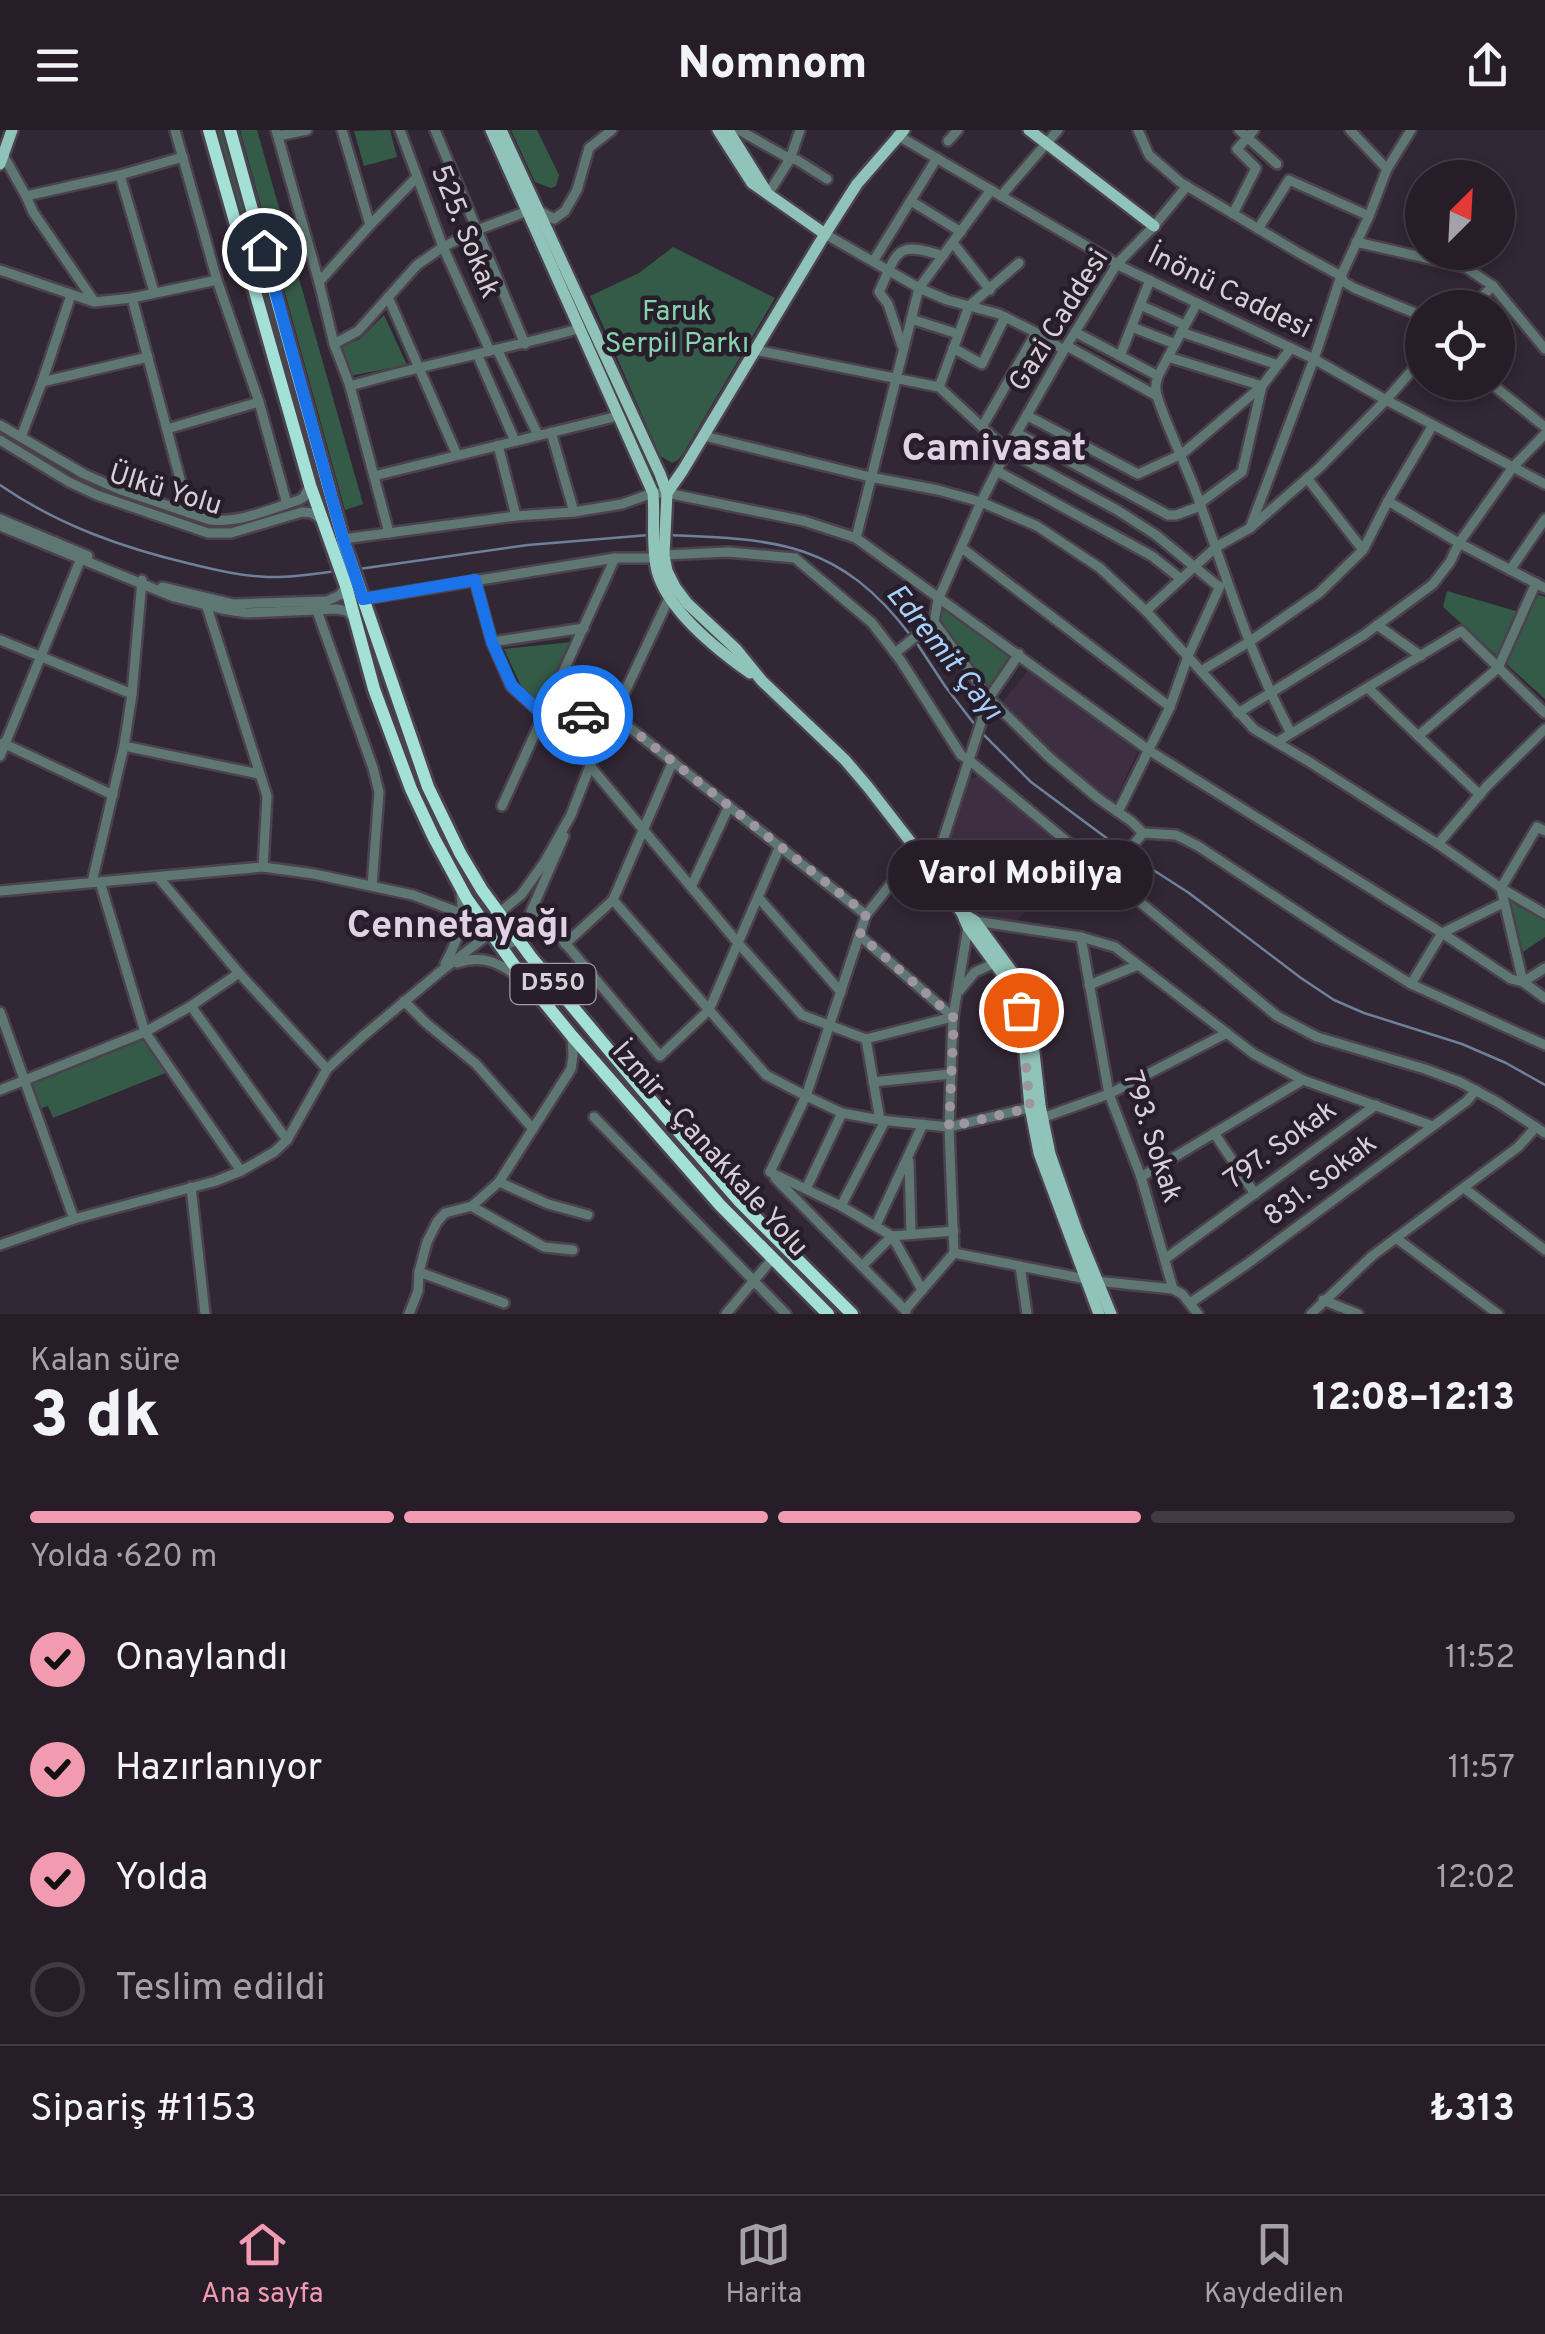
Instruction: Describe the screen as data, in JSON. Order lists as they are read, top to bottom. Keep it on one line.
{"streets":{"highway":["D550","İzmir - Çanakkale Yolu"],"street":["525. Sokak","İnönü Caddesi","Gazi Caddesi","Ülkü Yolu","793. Sokak","797. Sokak","831. Sokak"]},"crossings":[["İnönü Caddesi","Gazi Caddesi"],["Ülkü Yolu","İzmir - Çanakkale Yolu"],["793. Sokak","797. Sokak"]],"districts":["Camivasat","Cennetayağı"],"water":["Edremit Çayı"],"parks":["Faruk Serpil Parkı"],"places":["Varol Mobilya"],"north":"top right","page":{"header":"Nomnom","bubble":"Varol Mobilya","heading":["3 dk","Kalan süre","12:08–12:13"],"panel":["Sipariş #1153","₺313"],"bar":"Yolda · 620 m","list":[["Onaylandı","11:52"],["Hazırlanıyor","11:57"],["Yolda","12:02"],"Teslim edildi"],"tabs":["Ana sayfa","Harita","Kaydedilen"]}}
